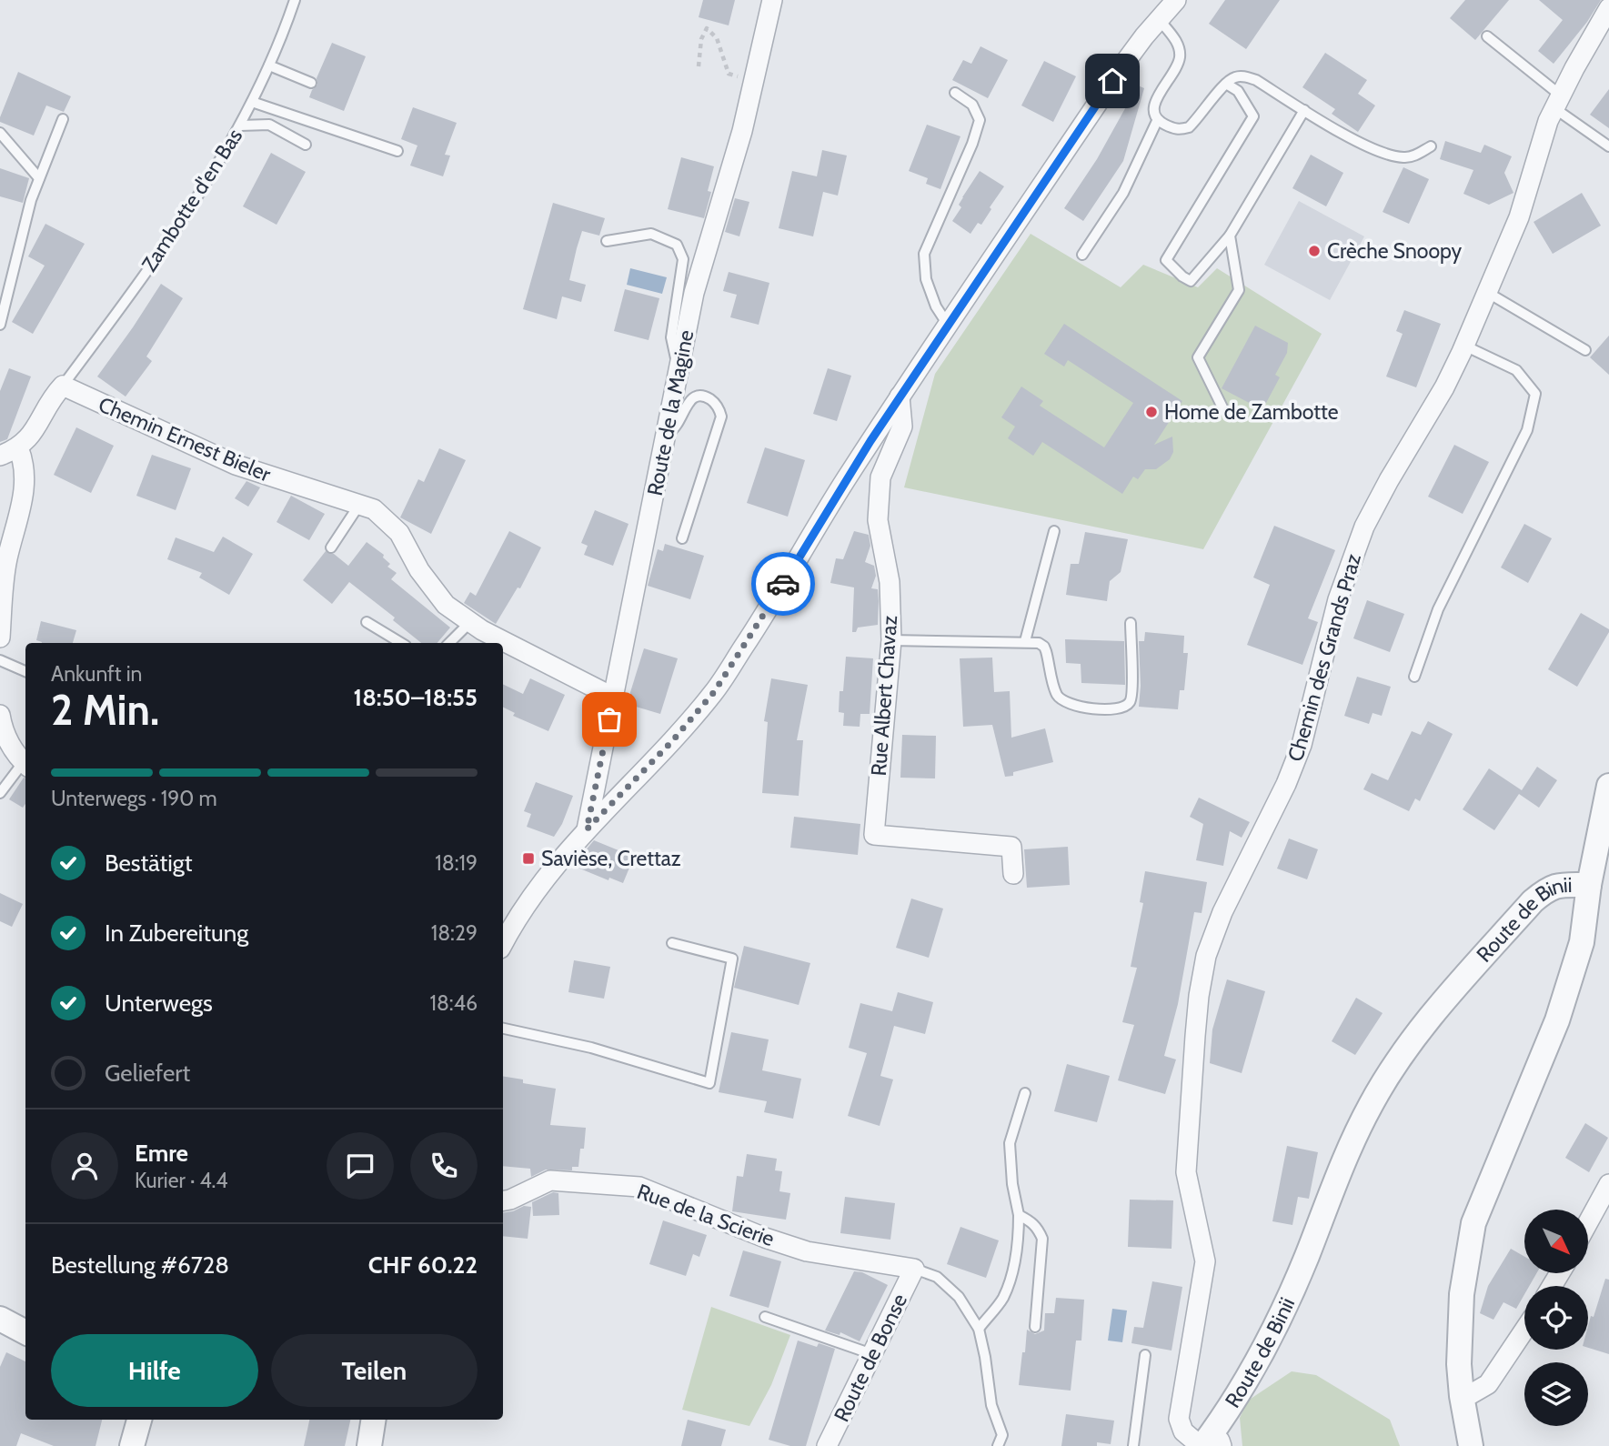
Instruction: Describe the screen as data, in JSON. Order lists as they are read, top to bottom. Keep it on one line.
{"streets":{"street":["Route de la Magine","Chemin Ernest Bieler","Chemin des Grands Praz","Rue Albert Chavaz","Route de Binii","Rue de la Scierie","Route de Bonse"],"lane":["Zambotte d'en Bas"]},"crossings":[["Zambotte d'en Bas","Chemin Ernest Bieler"],["Route de la Magine","Chemin Ernest Bieler"],["Chemin des Grands Praz","Route de Binii"],["Rue de la Scierie","Route de Bonse"]],"places":{"other":["Crèche Snoopy","Home de Zambotte"],"transit":["Savièse, Crettaz"]},"north":"bottom right","page":{"heading":["2 Min.","Ankunft in","18:50–18:55"],"panel":["Emre","Kurier · 4.4","Bestellung #6728","CHF 60.22"],"bar":"Unterwegs · 190 m","list":[["Bestätigt","18:19"],["In Zubereitung","18:29"],["Unterwegs","18:46"],"Geliefert"],"buttons":["Hilfe","Teilen"]}}
